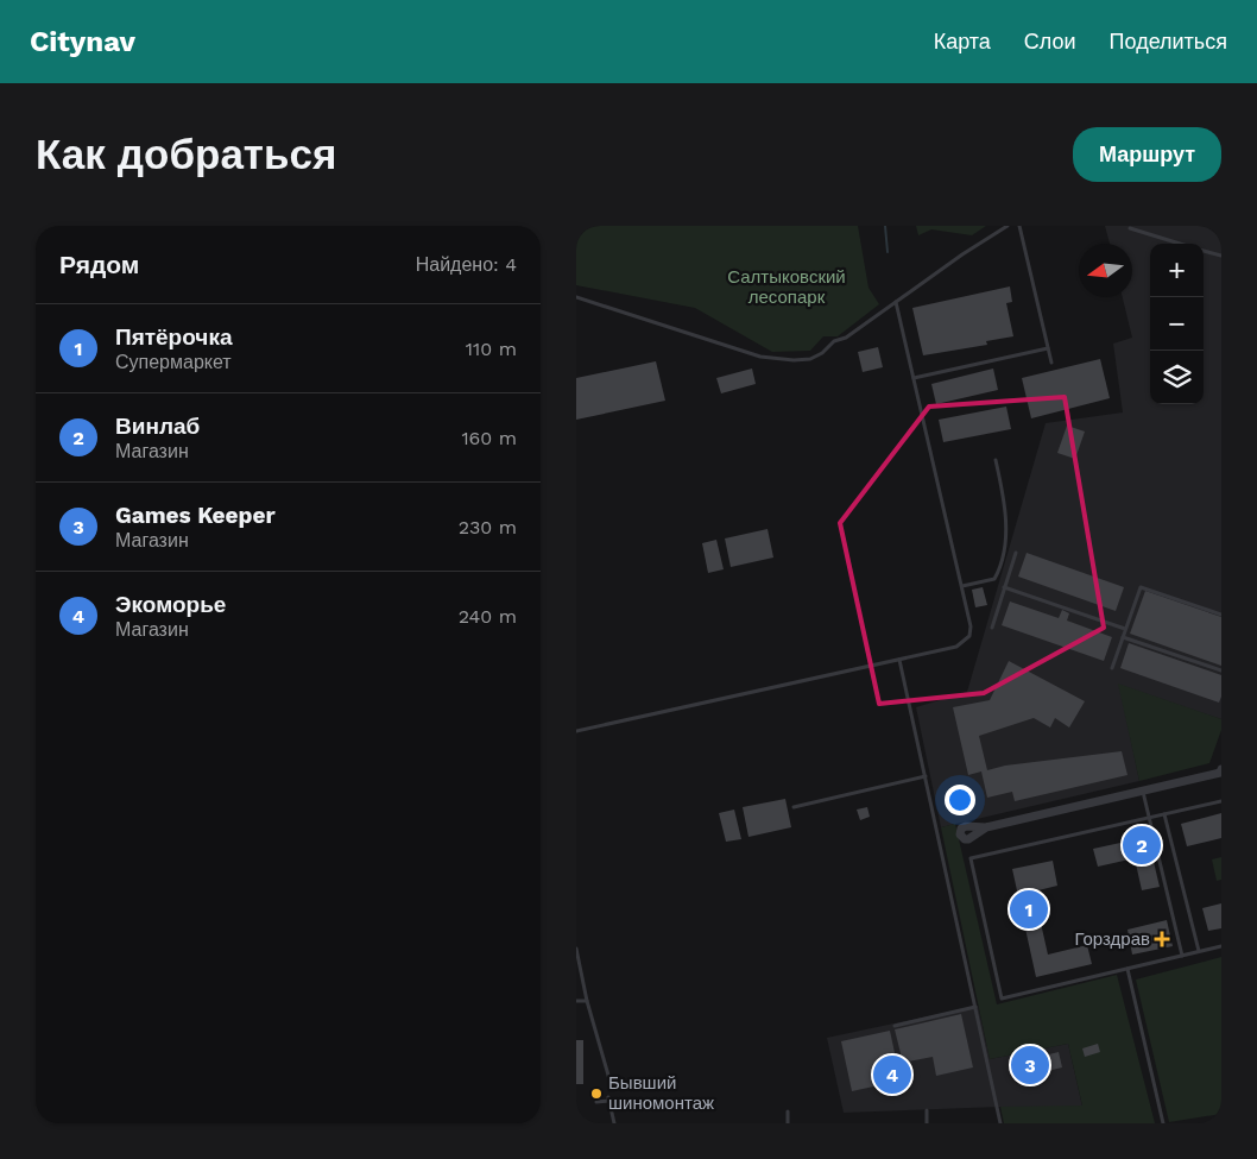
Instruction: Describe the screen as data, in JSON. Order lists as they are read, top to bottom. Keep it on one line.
{"parks":["Салтыковский лесопарк"],"places":{"health":["Горздрав"],"other":["Бывший шиномонтаж"]},"north":"left","page":{"header":"Citynav","nav":["Карта","Слои","Поделиться"],"buttons":"Маршрут","title":"Как добраться","heading":["Рядом","Найдено: 4"],"map_buttons":["+","−"],"list":[{"mark":"1","name":"Пятёрочка","note":"Супермаркет","value":"110 m"},{"mark":"2","name":"Винлаб","note":"Магазин","value":"160 m"},{"mark":"3","name":"Games Keeper","note":"Магазин","value":"230 m"},{"mark":"4","name":"Экоморье","note":"Магазин","value":"240 m"}],"pins":["2","1","3","4"]}}
